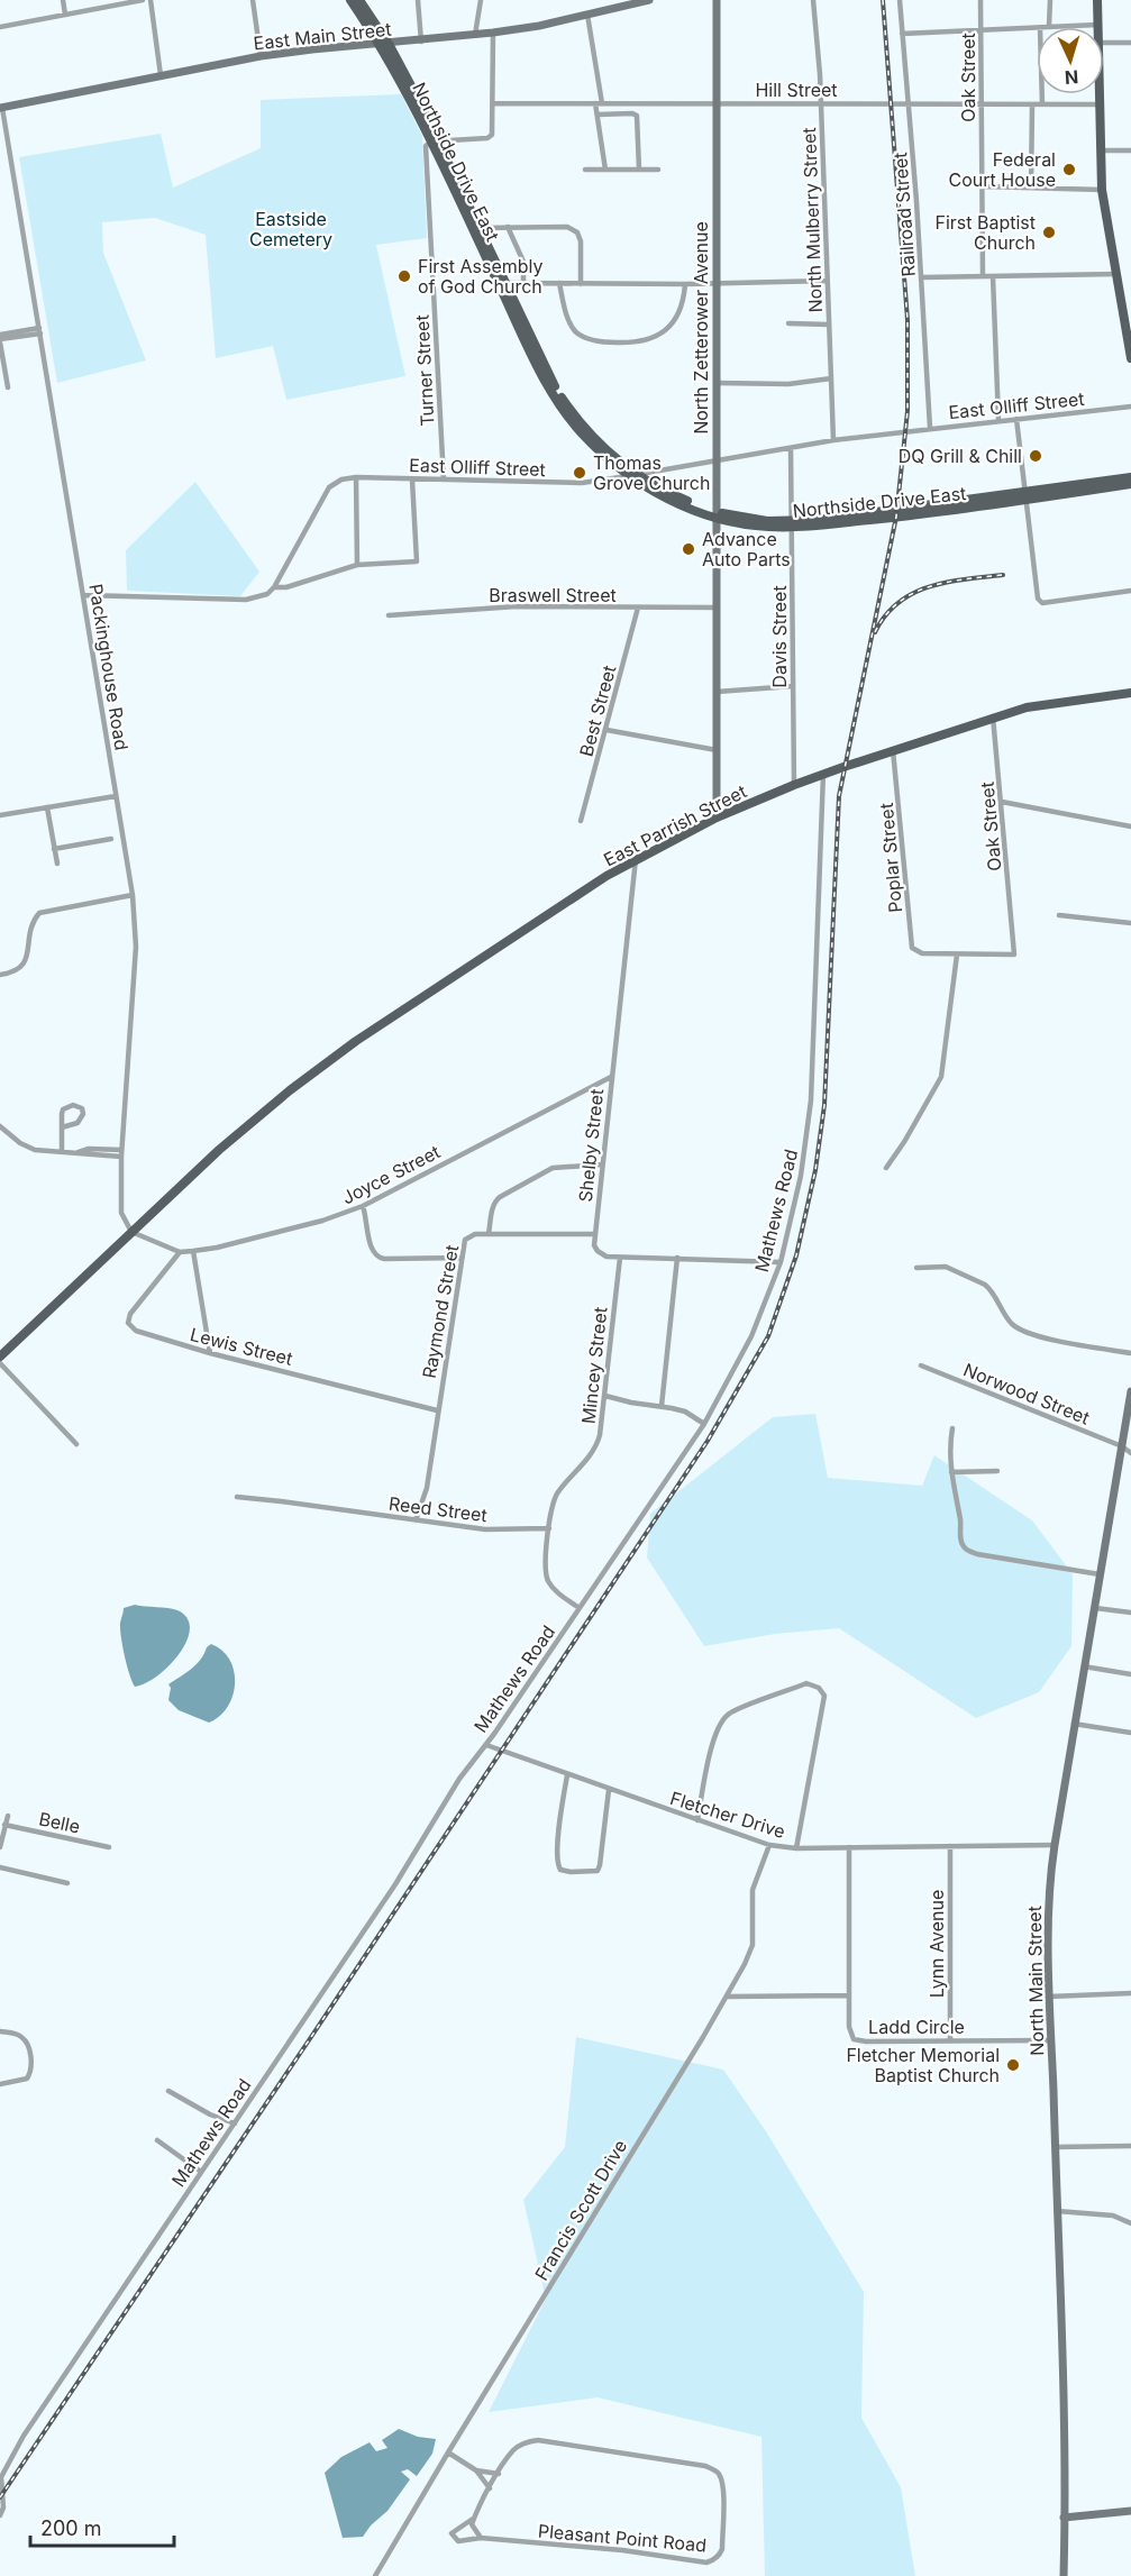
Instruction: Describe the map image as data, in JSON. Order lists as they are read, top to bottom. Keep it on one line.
{"streets":{"main road":["Northside Drive East","East Parrish Street"],"street":["East Main Street","Oak Street","Hill Street","Railroad Street","North Mulberry Street","North Zetterower Avenue","Turner Street","East Olliff Street","Braswell Street","Davis Street","Packinghouse Road","Best Street","Poplar Street","Shelby Street","Joyce Street","Mathews Road","Raymond Street","Lewis Street","Mincey Street","Norwood Street","Reed Street","Fletcher Drive","Belle","Lynn Avenue","North Main Street","Ladd Circle","Francis Scott Drive","Pleasant Point Road"]},"crossings":[["East Main Street","Northside Drive East"],["East Main Street","Packinghouse Road"],["Oak Street","Hill Street"],["Oak Street","East Parrish Street"],["Oak Street","Poplar Street"],["Hill Street","Railroad Street"],["Hill Street","North Mulberry Street"],["Hill Street","North Zetterower Avenue"],["Northside Drive East","North Zetterower Avenue"],["Northside Drive East","Turner Street"],["Northside Drive East","East Olliff Street"],["Northside Drive East","Davis Street"],["Railroad Street","East Olliff Street"],["North Mulberry Street","East Olliff Street"],["North Zetterower Avenue","East Olliff Street"],["North Zetterower Avenue","Braswell Street"],["North Zetterower Avenue","East Parrish Street"],["Turner Street","East Olliff Street"],["East Olliff Street","Davis Street"],["Braswell Street","Best Street"],["Davis Street","East Parrish Street"],["Packinghouse Road","East Parrish Street"],["Packinghouse Road","Joyce Street"],["East Parrish Street","Poplar Street"],["East Parrish Street","Shelby Street"],["East Parrish Street","Joyce Street"],["East Parrish Street","Mathews Road"],["Shelby Street","Joyce Street"],["Joyce Street","Lewis Street"],["Mathews Road","Mincey Street"],["Mathews Road","Fletcher Drive"],["Raymond Street","Lewis Street"],["Raymond Street","Reed Street"],["Mincey Street","Reed Street"],["Norwood Street","North Main Street"],["Fletcher Drive","Lynn Avenue"],["Fletcher Drive","North Main Street"],["Fletcher Drive","Ladd Circle"],["Fletcher Drive","Francis Scott Drive"],["Lynn Avenue","Ladd Circle"],["North Main Street","Ladd Circle"]],"parks":["Eastside Cemetery"],"places":["Federal Court House","First Baptist Church","First Assembly of God Church","DQ Grill & Chill","Thomas Grove Church","Advance Auto Parts","Fletcher Memorial Baptist Church"],"scale_bar":"200 m","north":"bottom"}
